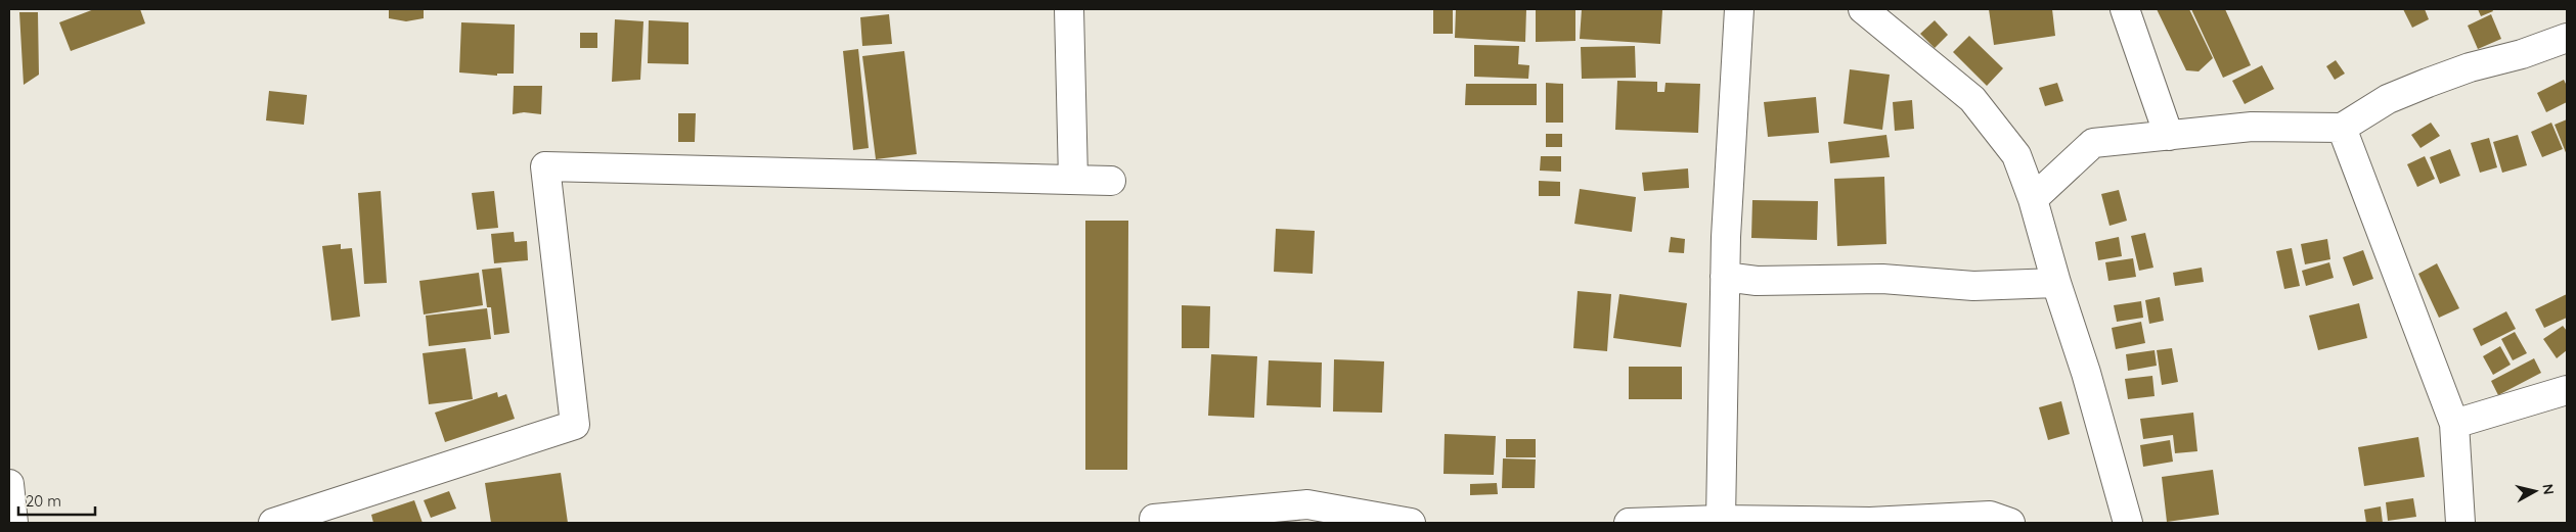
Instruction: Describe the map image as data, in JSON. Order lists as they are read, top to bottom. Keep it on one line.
{"scale_bar":"20 m","north":"right"}
